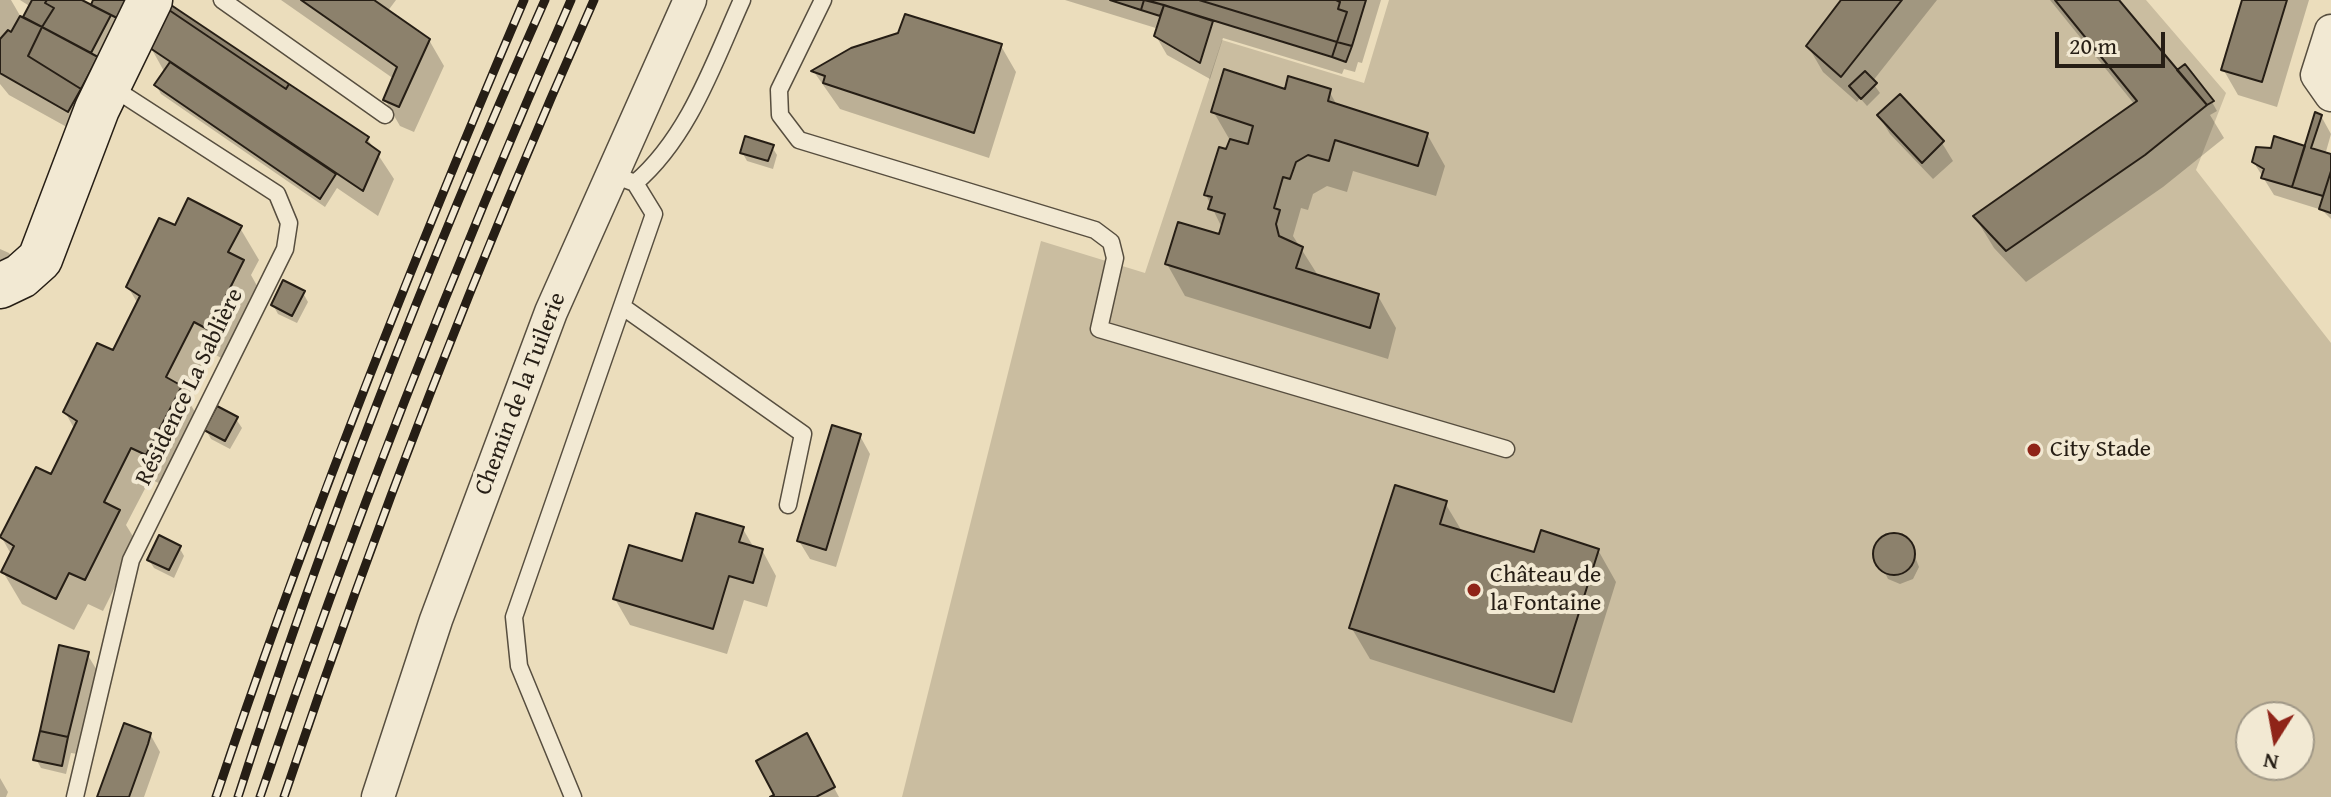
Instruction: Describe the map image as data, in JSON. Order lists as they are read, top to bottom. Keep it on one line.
{"streets":{"street":["Chemin de la Tuilerie"],"lane":["Résidence La Sablière"]},"places":["City Stade","Château de la Fontaine"],"scale_bar":"20 m","north":"bottom"}
